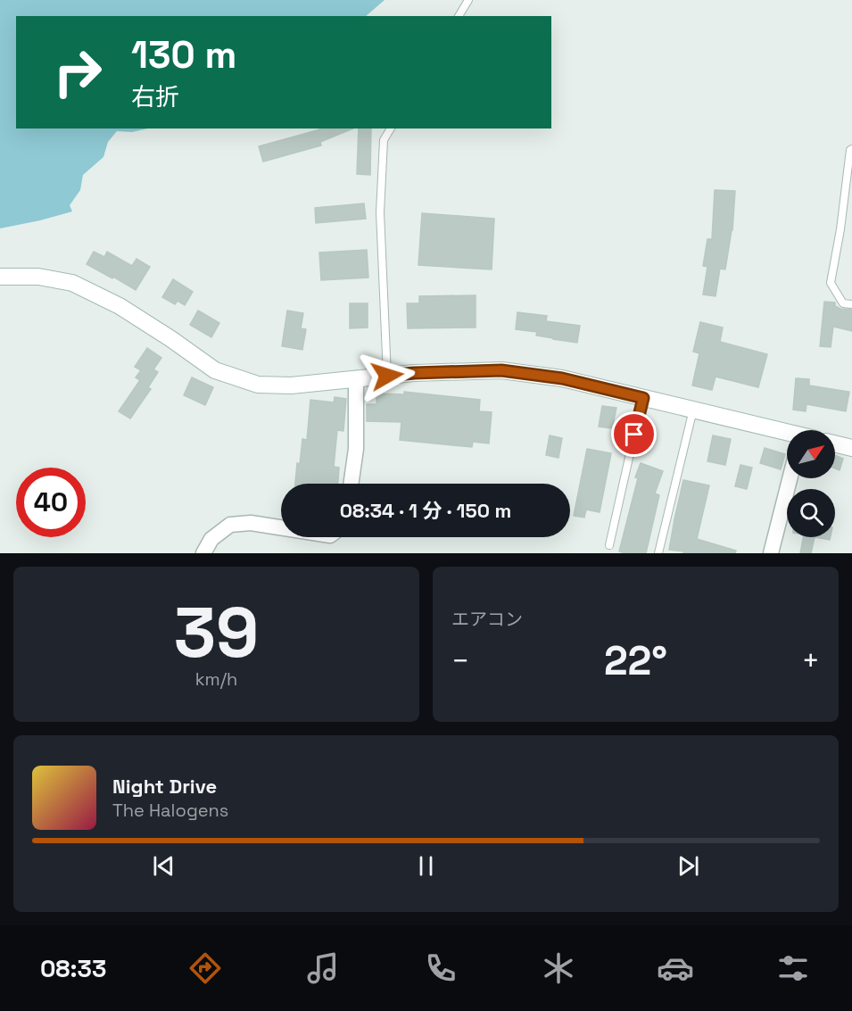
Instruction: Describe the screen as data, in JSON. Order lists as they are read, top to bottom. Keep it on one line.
{"north":"top right","page":{"turn":["130 m","右折"],"limit":"40","trip":"08:34 · 1 分 · 150 m","tile":[["39","km/h"],"エアコン"],"heat":["−","22°","+"],"song":["Night Drive","The Halogens"],"tabs":"08:33"}}
